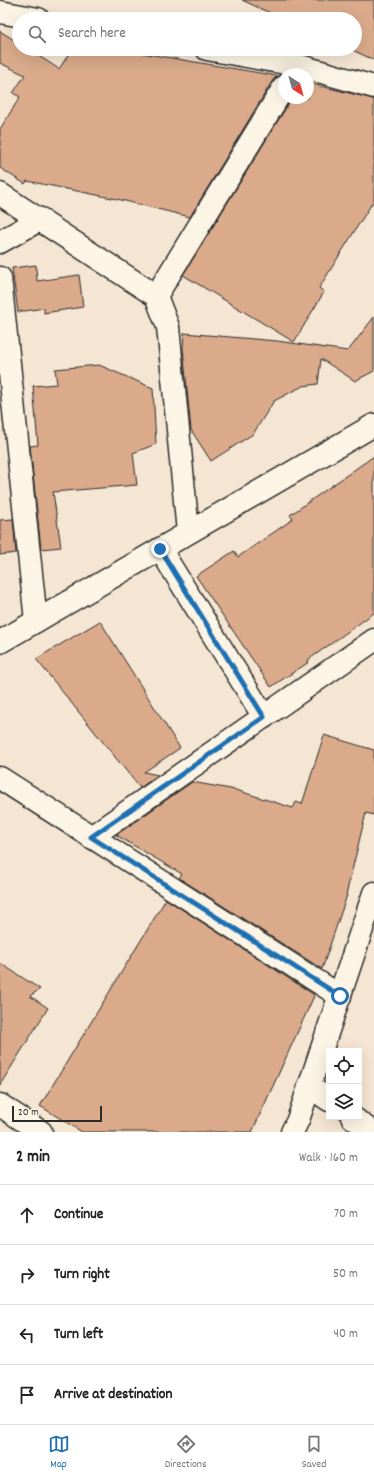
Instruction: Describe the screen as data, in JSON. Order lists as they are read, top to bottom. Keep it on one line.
{"scale_bar":"20 m","north":"bottom right","page":{"search":"Search here","scale":"20 m","heading":["2 min","Walk · 160 m"],"list":[["Continue","70 m"],["Turn right","50 m"],["Turn left","40 m"],"Arrive at destination"],"nav":["Map","Directions","Saved"]}}
